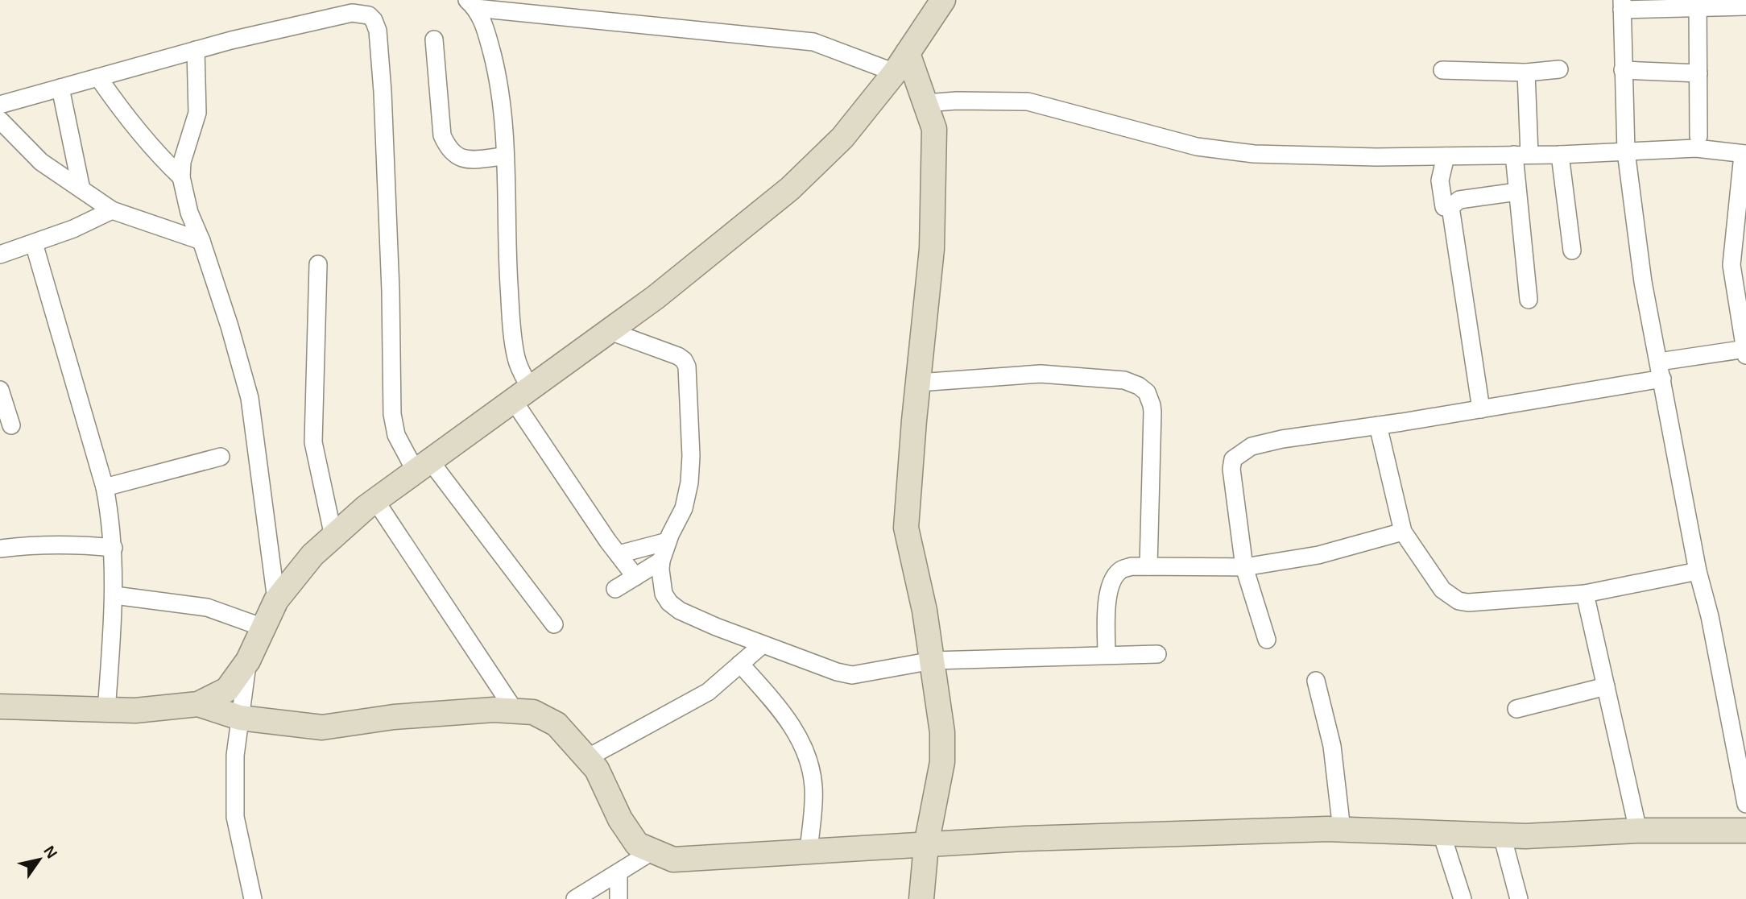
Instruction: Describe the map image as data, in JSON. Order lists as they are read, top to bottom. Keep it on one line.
{"north":"top right"}
